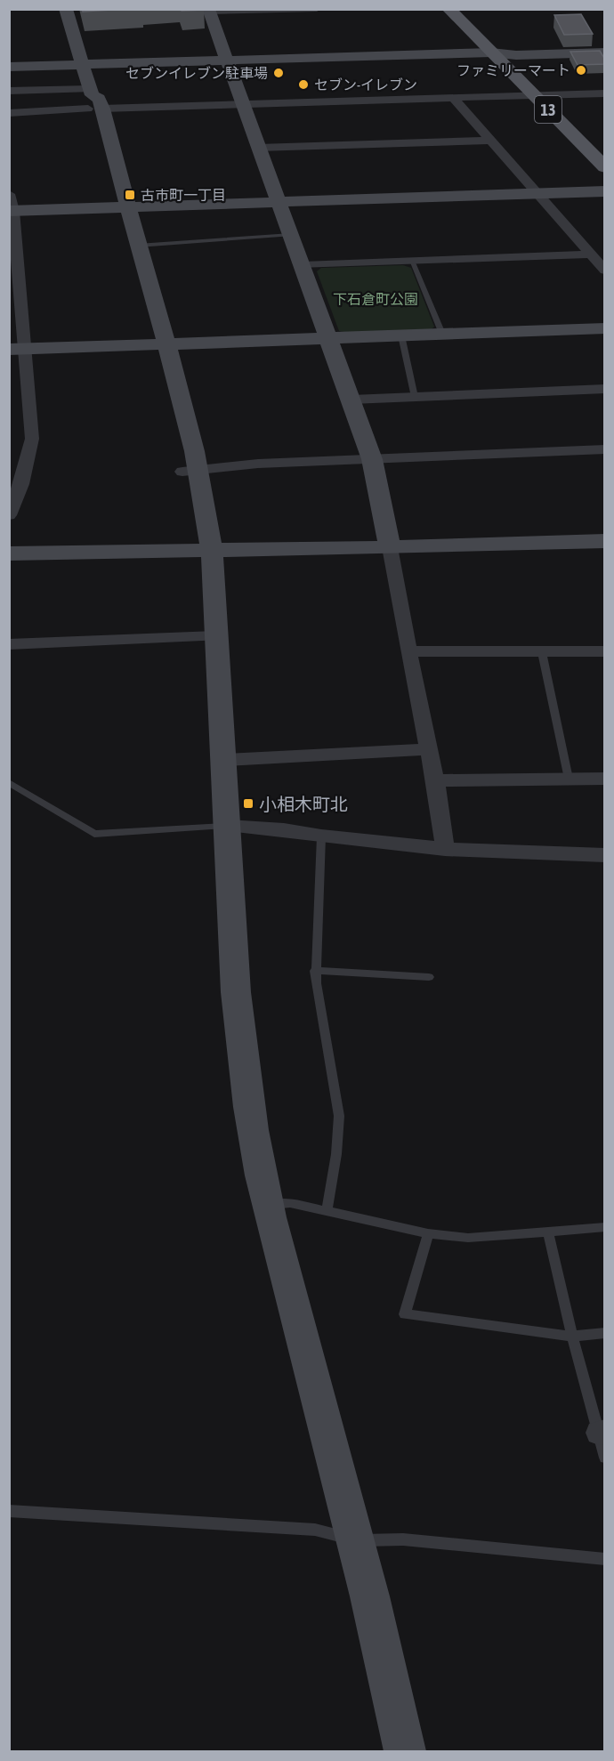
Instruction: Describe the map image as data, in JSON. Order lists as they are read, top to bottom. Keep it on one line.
{"streets":{"main road":["13"]},"parks":["下石倉町公園"],"places":{"other":["ファミリーマート","セブンイレブン駐車場","セブン-イレブン"],"transit":["古市町一丁目","小相木町北"]}}
